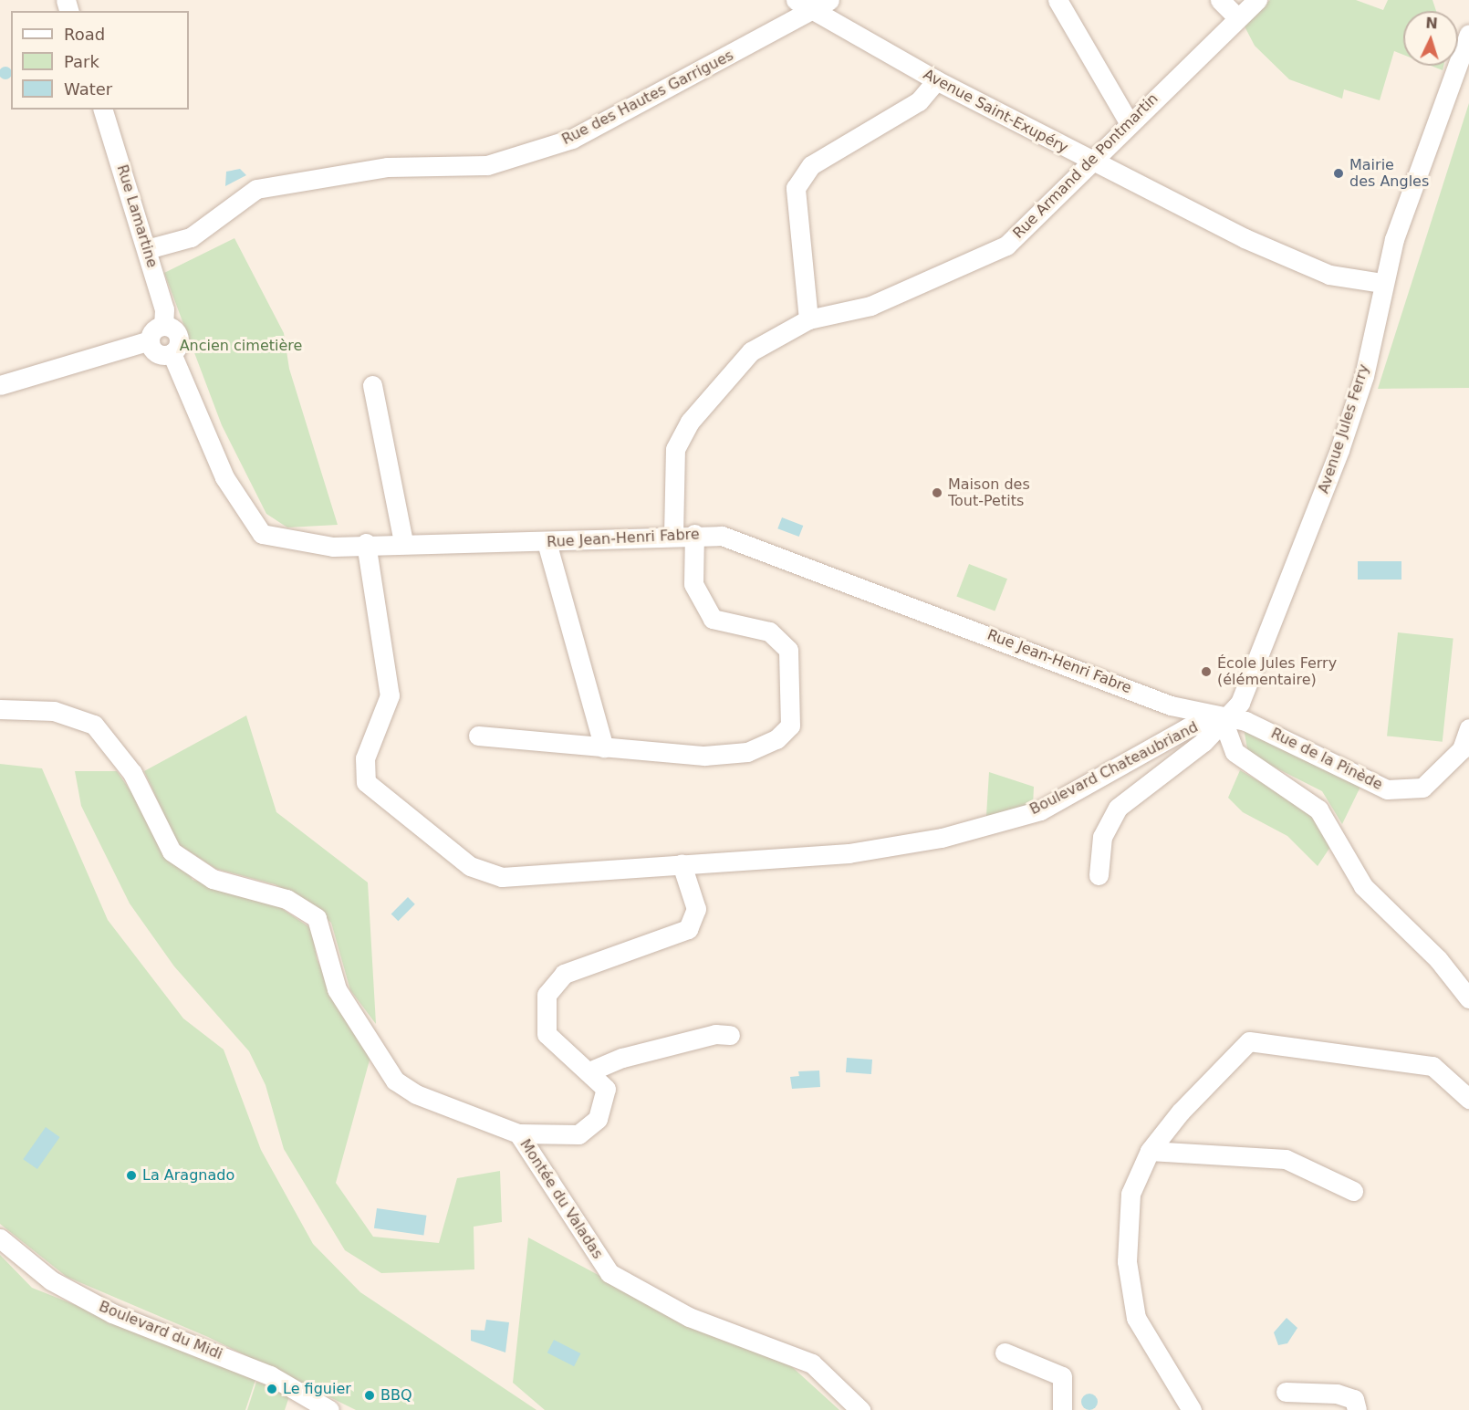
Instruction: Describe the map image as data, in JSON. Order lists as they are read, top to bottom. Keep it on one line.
{"streets":{"street":["Rue des Hautes Garrigues","Avenue Saint-Exupéry","Rue Armand de Pontmartin","Rue Lamartine","Avenue Jules Ferry","Rue Jean-Henri Fabre","Rue de la Pinède","Boulevard Chateaubriand","Montée du Valadas","Boulevard du Midi"]},"crossings":[["Rue des Hautes Garrigues","Avenue Saint-Exupéry"],["Rue des Hautes Garrigues","Rue Lamartine"],["Avenue Saint-Exupéry","Rue Armand de Pontmartin"],["Avenue Saint-Exupéry","Avenue Jules Ferry"],["Rue Armand de Pontmartin","Rue Jean-Henri Fabre"],["Rue Lamartine","Rue Jean-Henri Fabre"],["Avenue Jules Ferry","Rue Jean-Henri Fabre"],["Avenue Jules Ferry","Rue de la Pinède"],["Avenue Jules Ferry","Boulevard Chateaubriand"],["Rue Jean-Henri Fabre","Rue de la Pinède"],["Rue Jean-Henri Fabre","Boulevard Chateaubriand"],["Rue de la Pinède","Boulevard Chateaubriand"]],"parks":["Ancien cimetière"],"places":["Mairie des Angles","Maison des Tout-Petits","École Jules Ferry (élémentaire)","La Aragnado","Le figuier","BBQ"],"legend":["Road","Park","Water"],"north":"top"}
